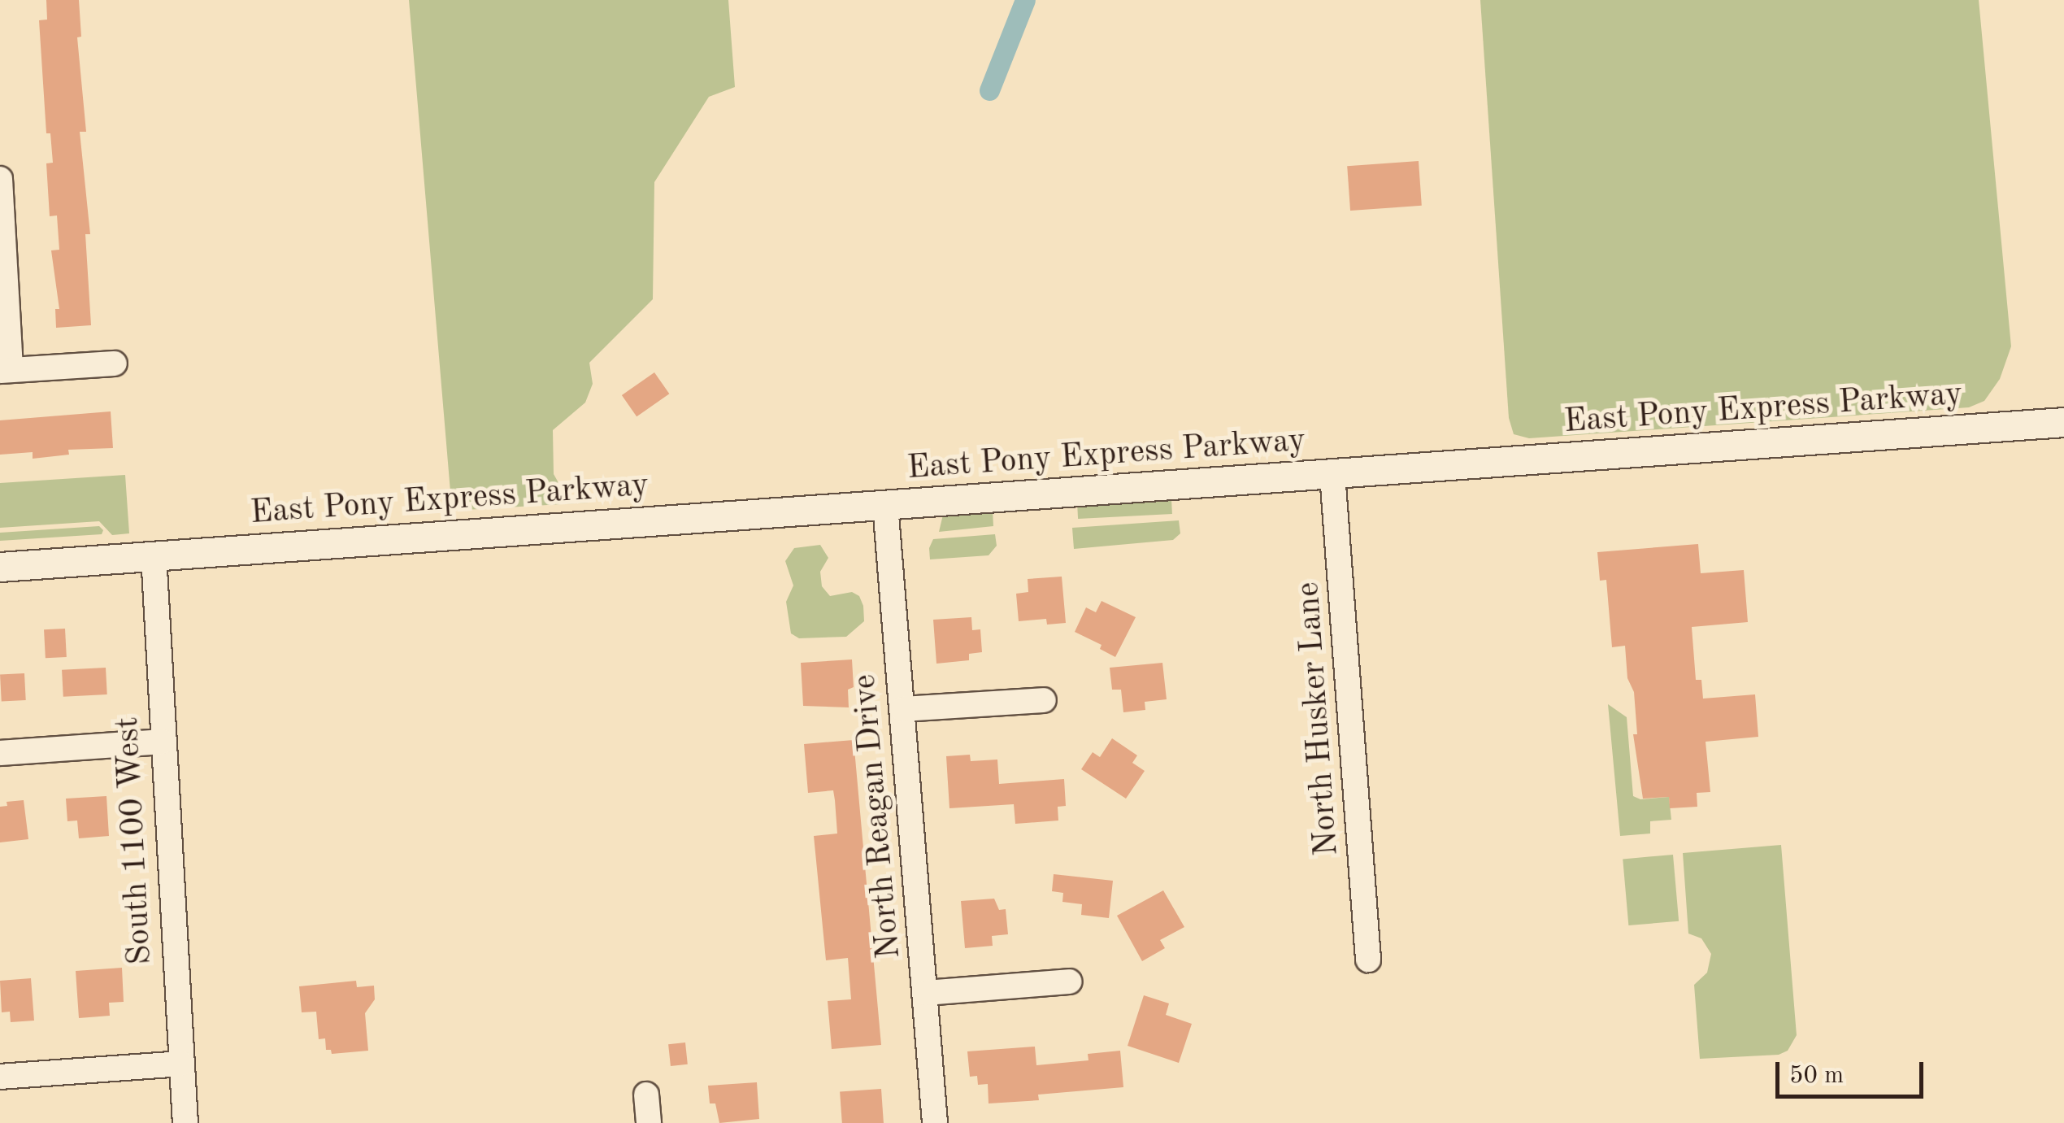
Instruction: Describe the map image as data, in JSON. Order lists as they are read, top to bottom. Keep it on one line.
{"streets":{"street":["East Pony Express Parkway","North Husker Lane","North Reagan Drive","South 1100 West"]},"crossings":[["East Pony Express Parkway","North Husker Lane"],["East Pony Express Parkway","North Reagan Drive"],["East Pony Express Parkway","South 1100 West"]],"scale_bar":"50 m"}
